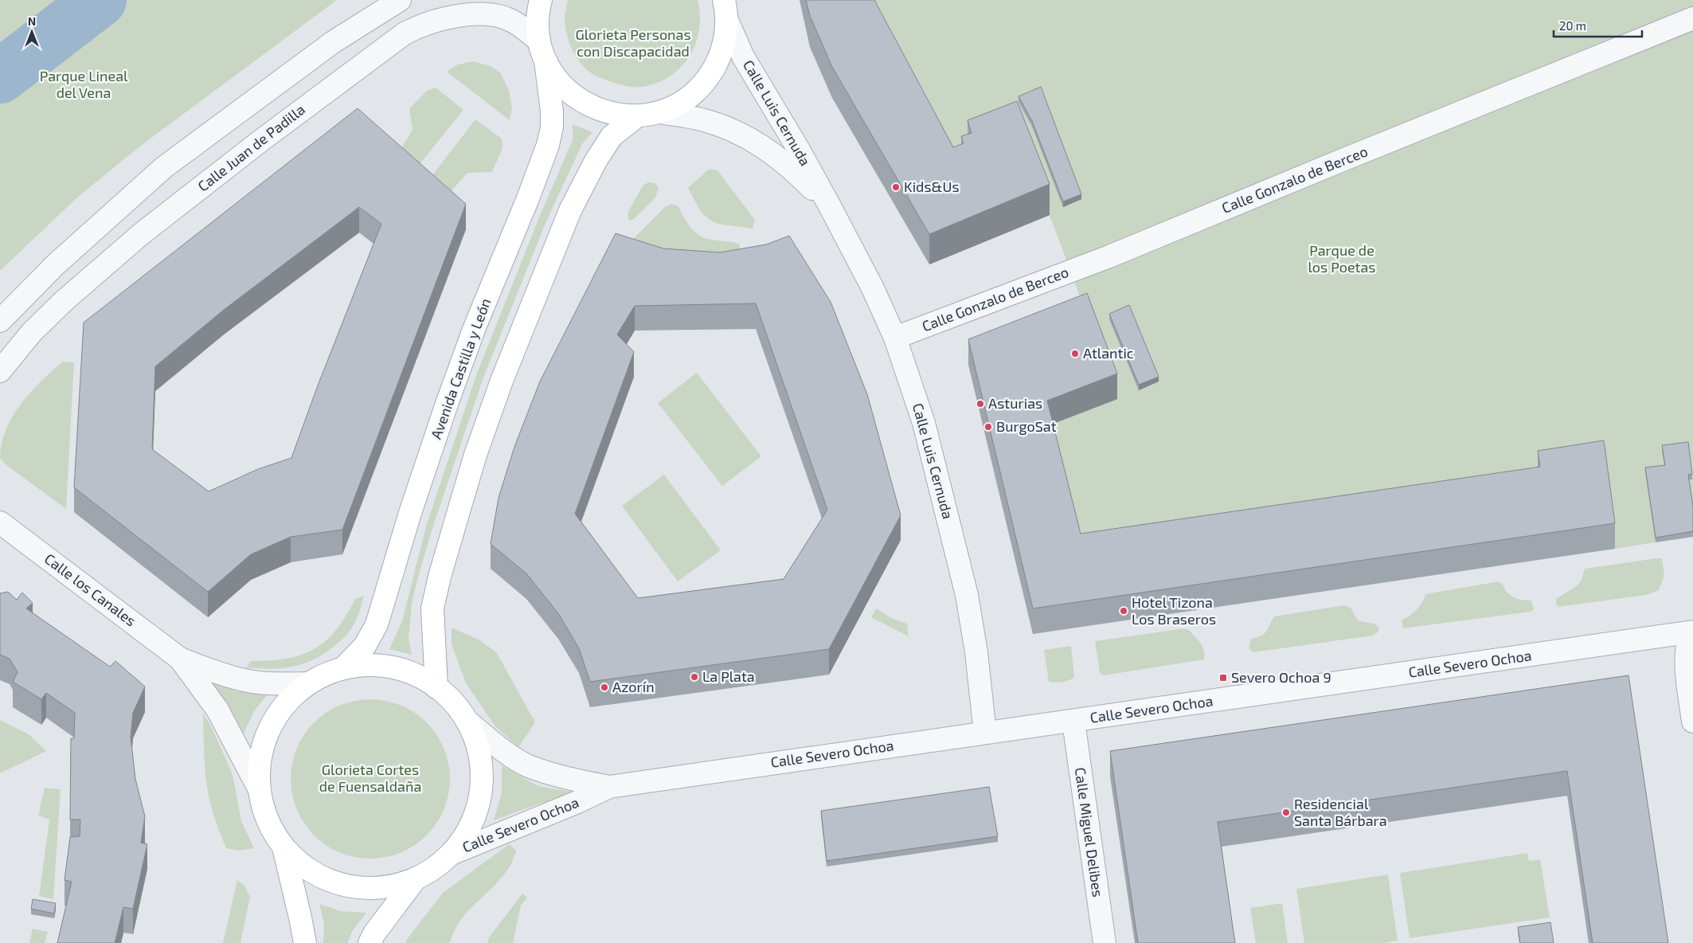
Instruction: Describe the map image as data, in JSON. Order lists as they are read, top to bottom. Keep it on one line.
{"streets":{"main road":["Avenida Castilla y León"],"street":["Calle Luis Cernuda","Calle Juan de Padilla","Calle Gonzalo de Berceo","Calle los Canales","Calle Severo Ochoa","Calle Miguel Delibes"]},"crossings":[["Calle Luis Cernuda","Calle Gonzalo de Berceo"],["Calle Luis Cernuda","Calle Severo Ochoa"],["Calle Juan de Padilla","Avenida Castilla y León"],["Calle Severo Ochoa","Calle Miguel Delibes"]],"parks":["Glorieta Personas con Discapacidad","Parque Lineal del Vena","Parque de los Poetas","Glorieta Cortes de Fuensaldaña"],"places":{"other":["Kids&Us","Atlantic","Asturias","BurgoSat","Hotel Tizona Los Braseros","La Plata","Azorín","Residencial Santa Bárbara"],"transit":["Severo Ochoa 9"]},"scale_bar":"20 m","north":"top"}
